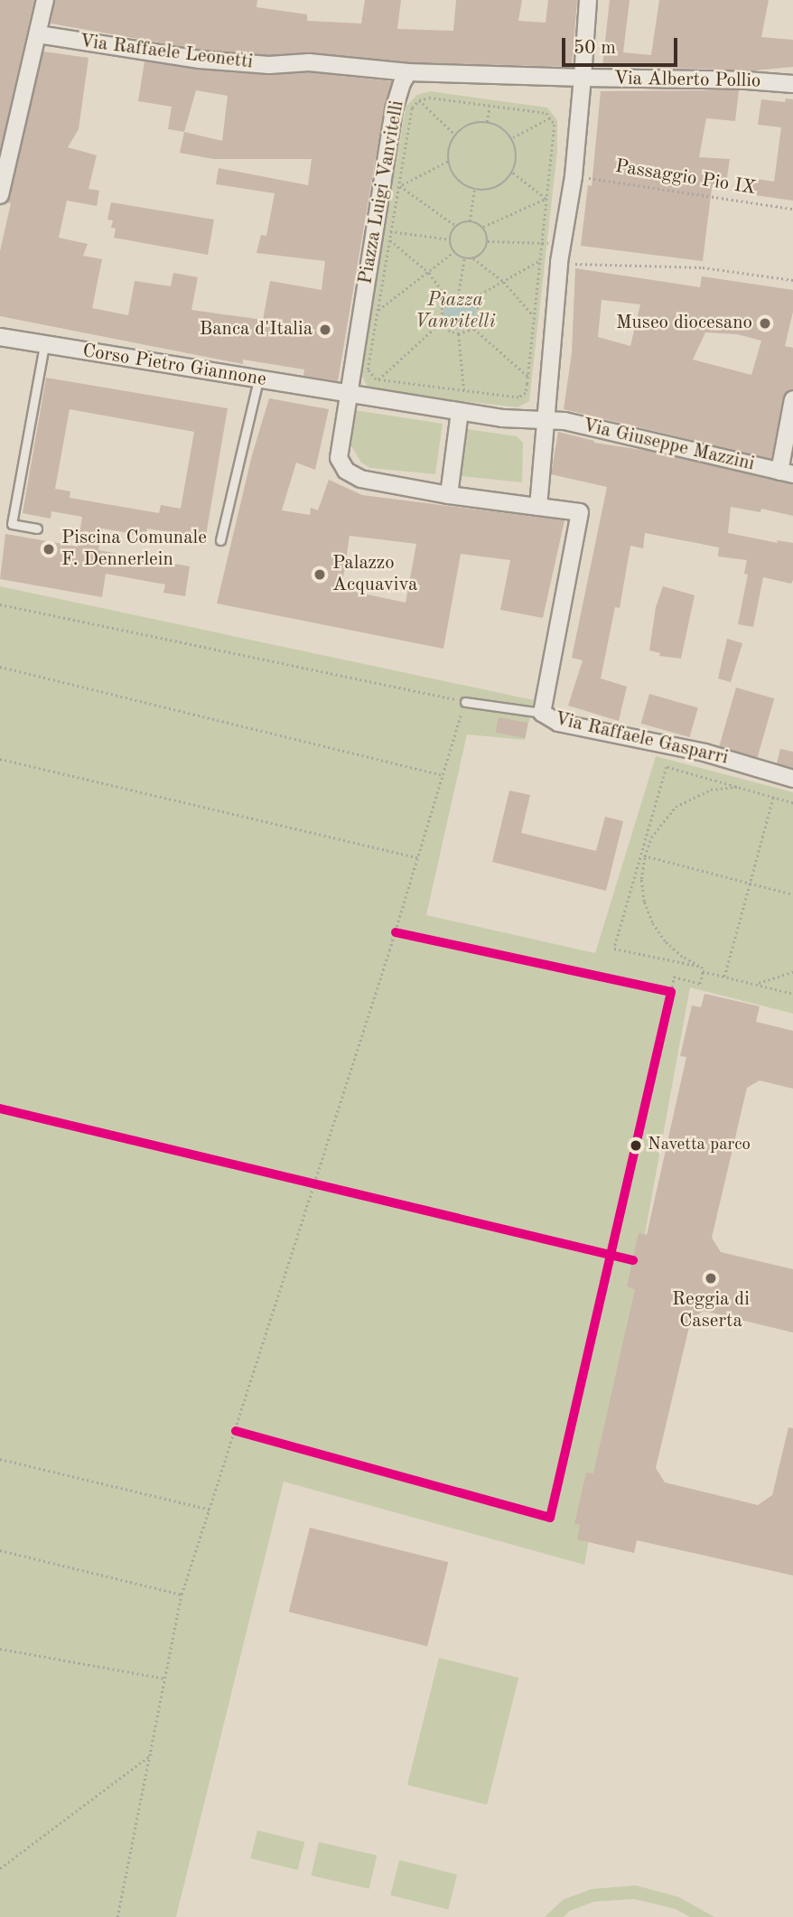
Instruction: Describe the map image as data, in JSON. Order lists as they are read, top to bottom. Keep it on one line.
{"streets":{"street":["Via Raffaele Leonetti","Via Alberto Pollio","Piazza Luigi Vanvitelli","Corso Pietro Giannone","Via Giuseppe Mazzini","Via Raffaele Gasparri"],"path":["Passaggio Pio IX"]},"crossings":[["Via Raffaele Leonetti","Piazza Luigi Vanvitelli"],["Piazza Luigi Vanvitelli","Corso Pietro Giannone"],["Piazza Luigi Vanvitelli","Via Raffaele Gasparri"]],"parks":["Piazza Vanvitelli"],"places":["Museo diocesano","Banca d'Italia","Piscina Comunale F. Dennerlein","Palazzo Acquaviva","Navetta parco","Reggia di Caserta"],"scale_bar":"50 m"}
